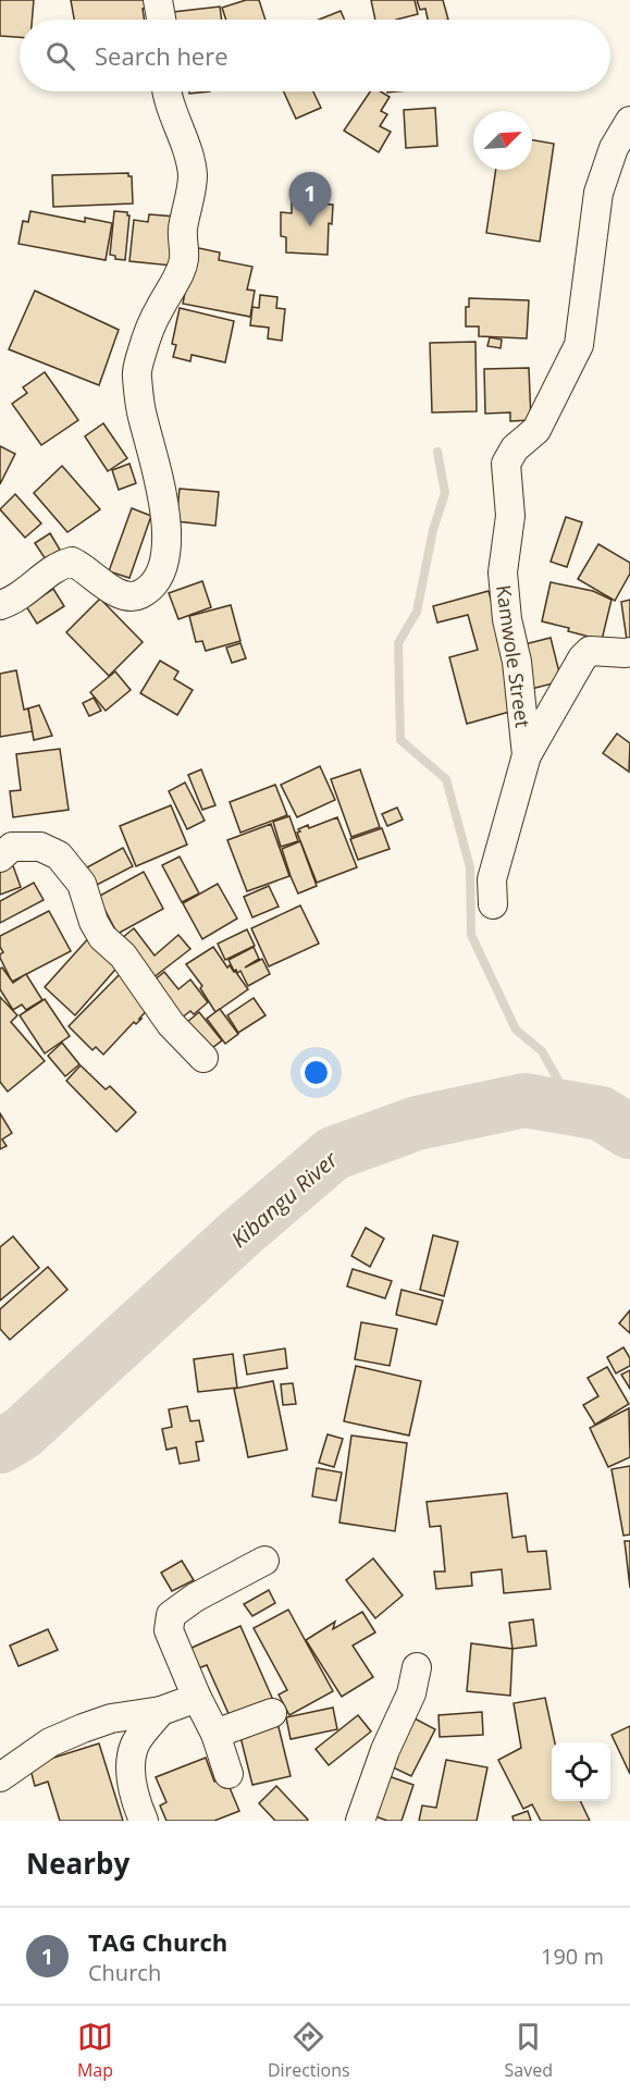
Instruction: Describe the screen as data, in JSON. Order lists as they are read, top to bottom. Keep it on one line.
{"streets":{"street":["Kamwole Street"]},"water":["Kibangu River"],"north":"top right","page":{"search":"Search here","pins":"1","heading":"Nearby","list":[{"mark":"1","name":"TAG Church","note":"Church","value":"190 m"}],"nav":["Map","Directions","Saved"]}}
